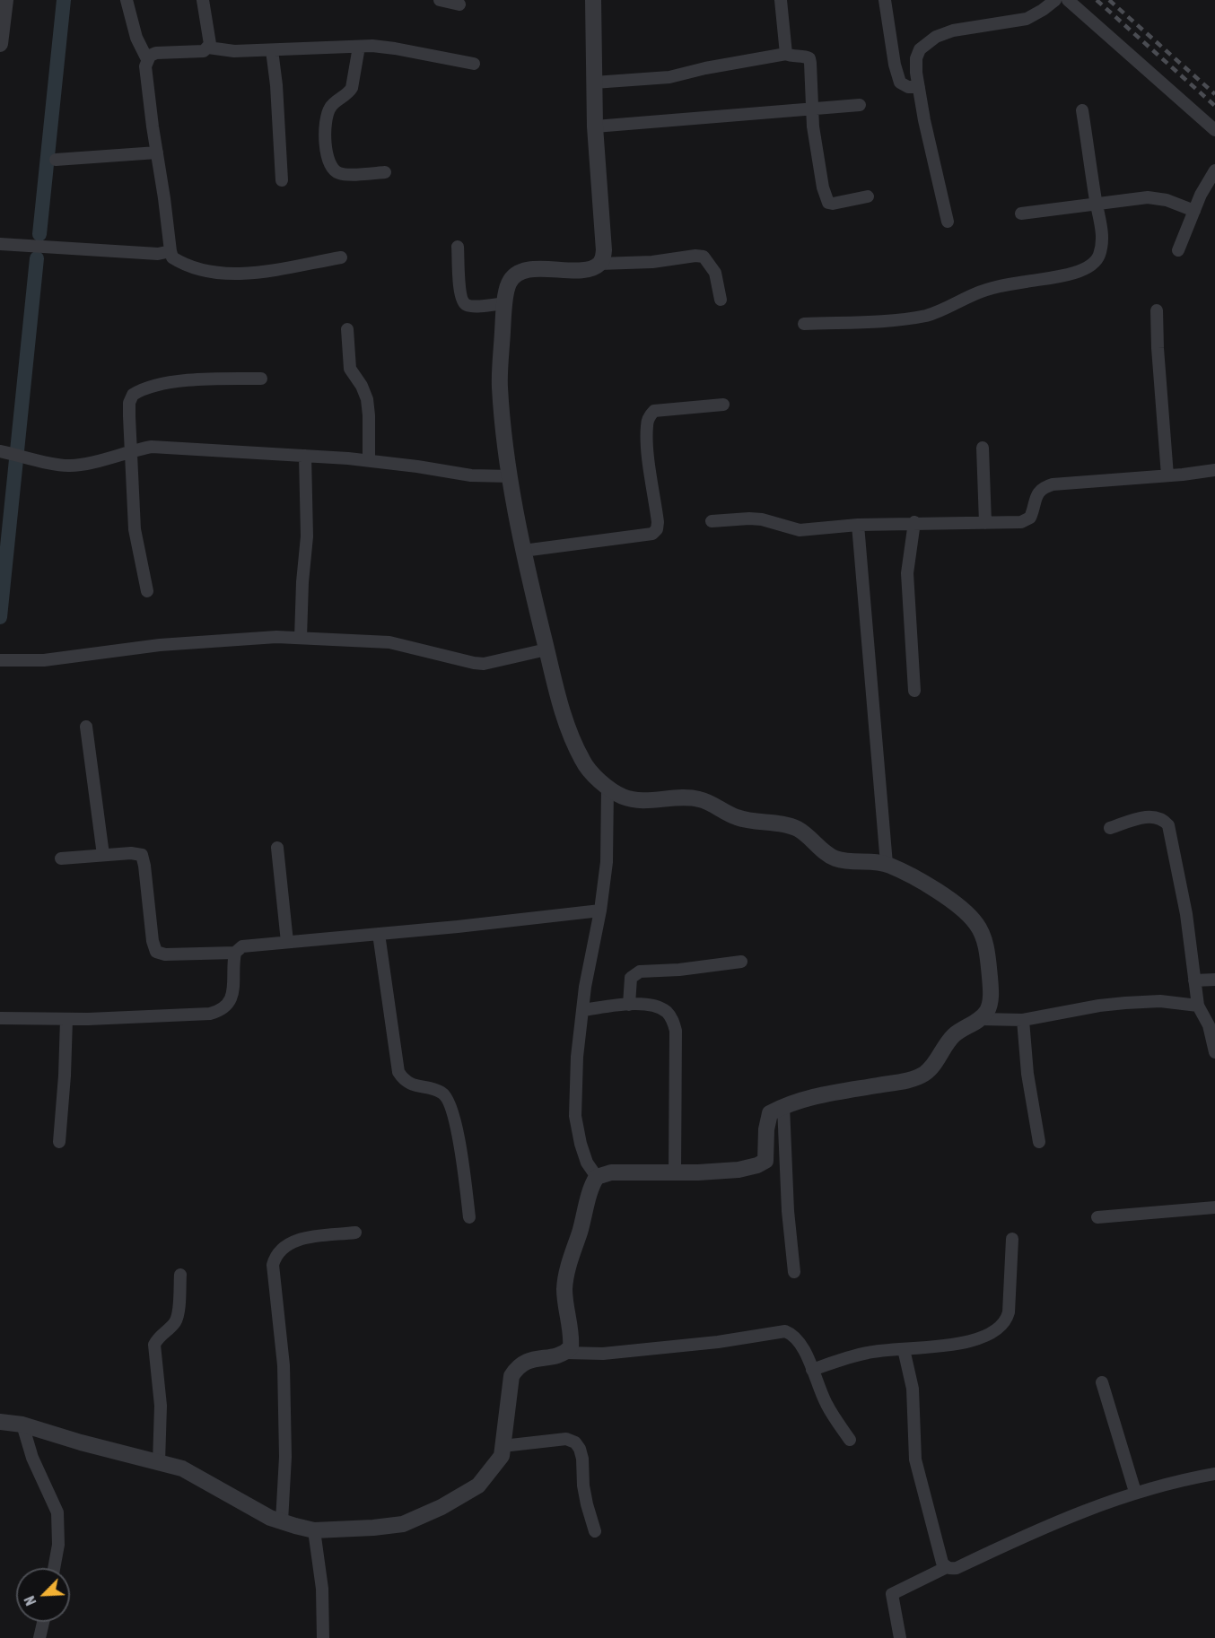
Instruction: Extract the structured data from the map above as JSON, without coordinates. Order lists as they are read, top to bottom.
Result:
{
  "north": "bottom left"
}
